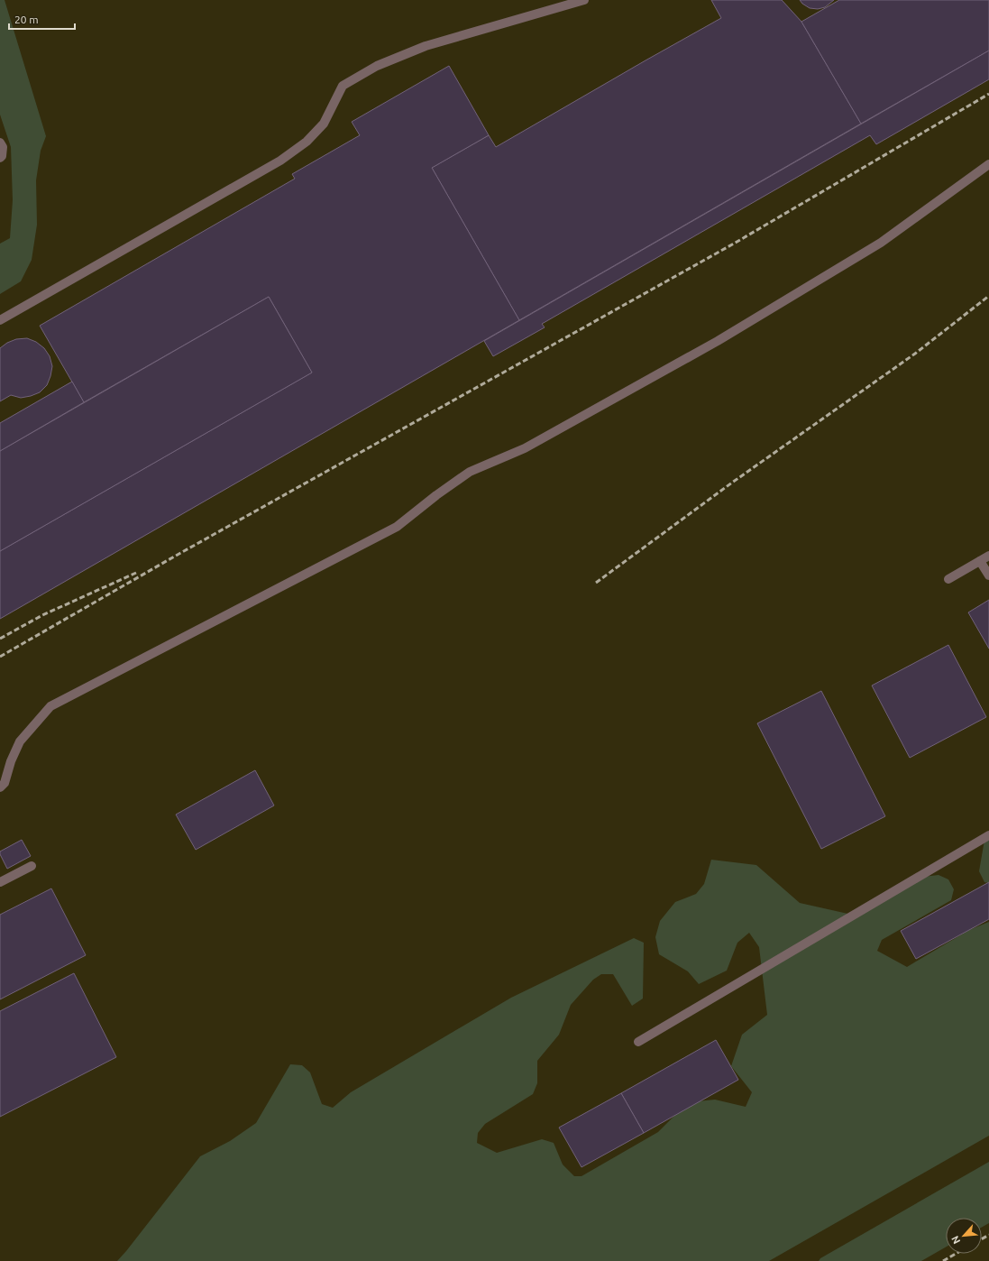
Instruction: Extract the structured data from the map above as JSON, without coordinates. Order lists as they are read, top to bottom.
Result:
{
  "scale_bar": "20 m",
  "north": "bottom left"
}
